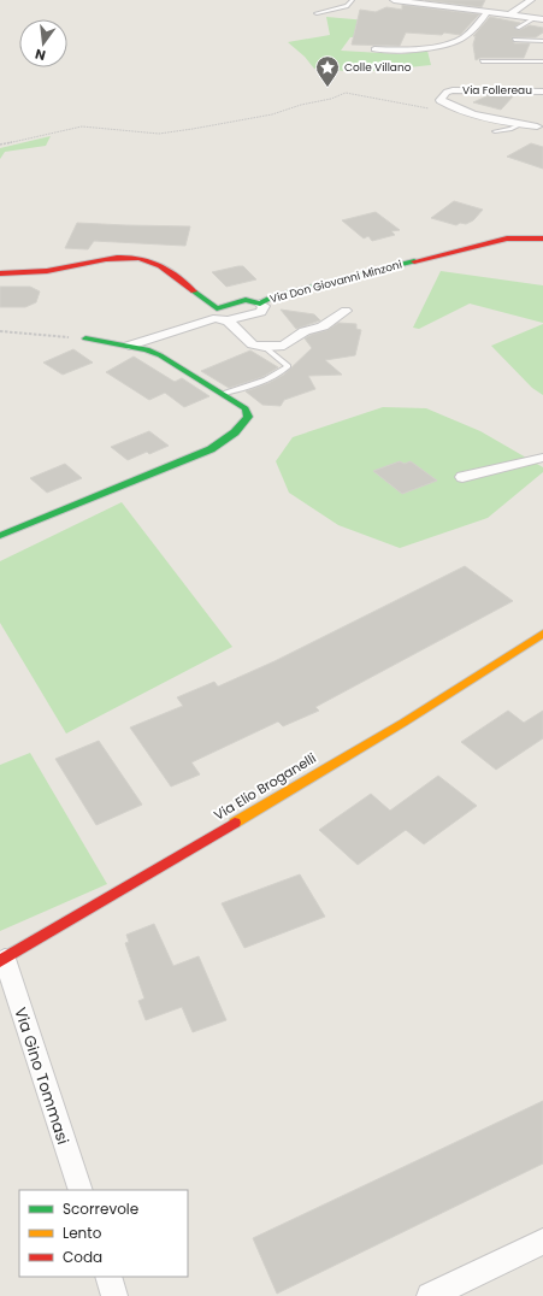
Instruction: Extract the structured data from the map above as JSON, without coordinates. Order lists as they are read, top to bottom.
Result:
{
  "streets": {
    "street": [
      "Via Follereau",
      "Via Don Giovanni Minzoni",
      "Via Elio Broganelli",
      "Via Gino Tommasi"
    ]
  },
  "crossings": [
    ["Via Elio Broganelli", "Via Gino Tommasi"]
  ],
  "places": {
    "place": ["Colle Villano"]
  },
  "legend": ["Scorrevole", "Lento", "Coda"],
  "north": "bottom"
}
